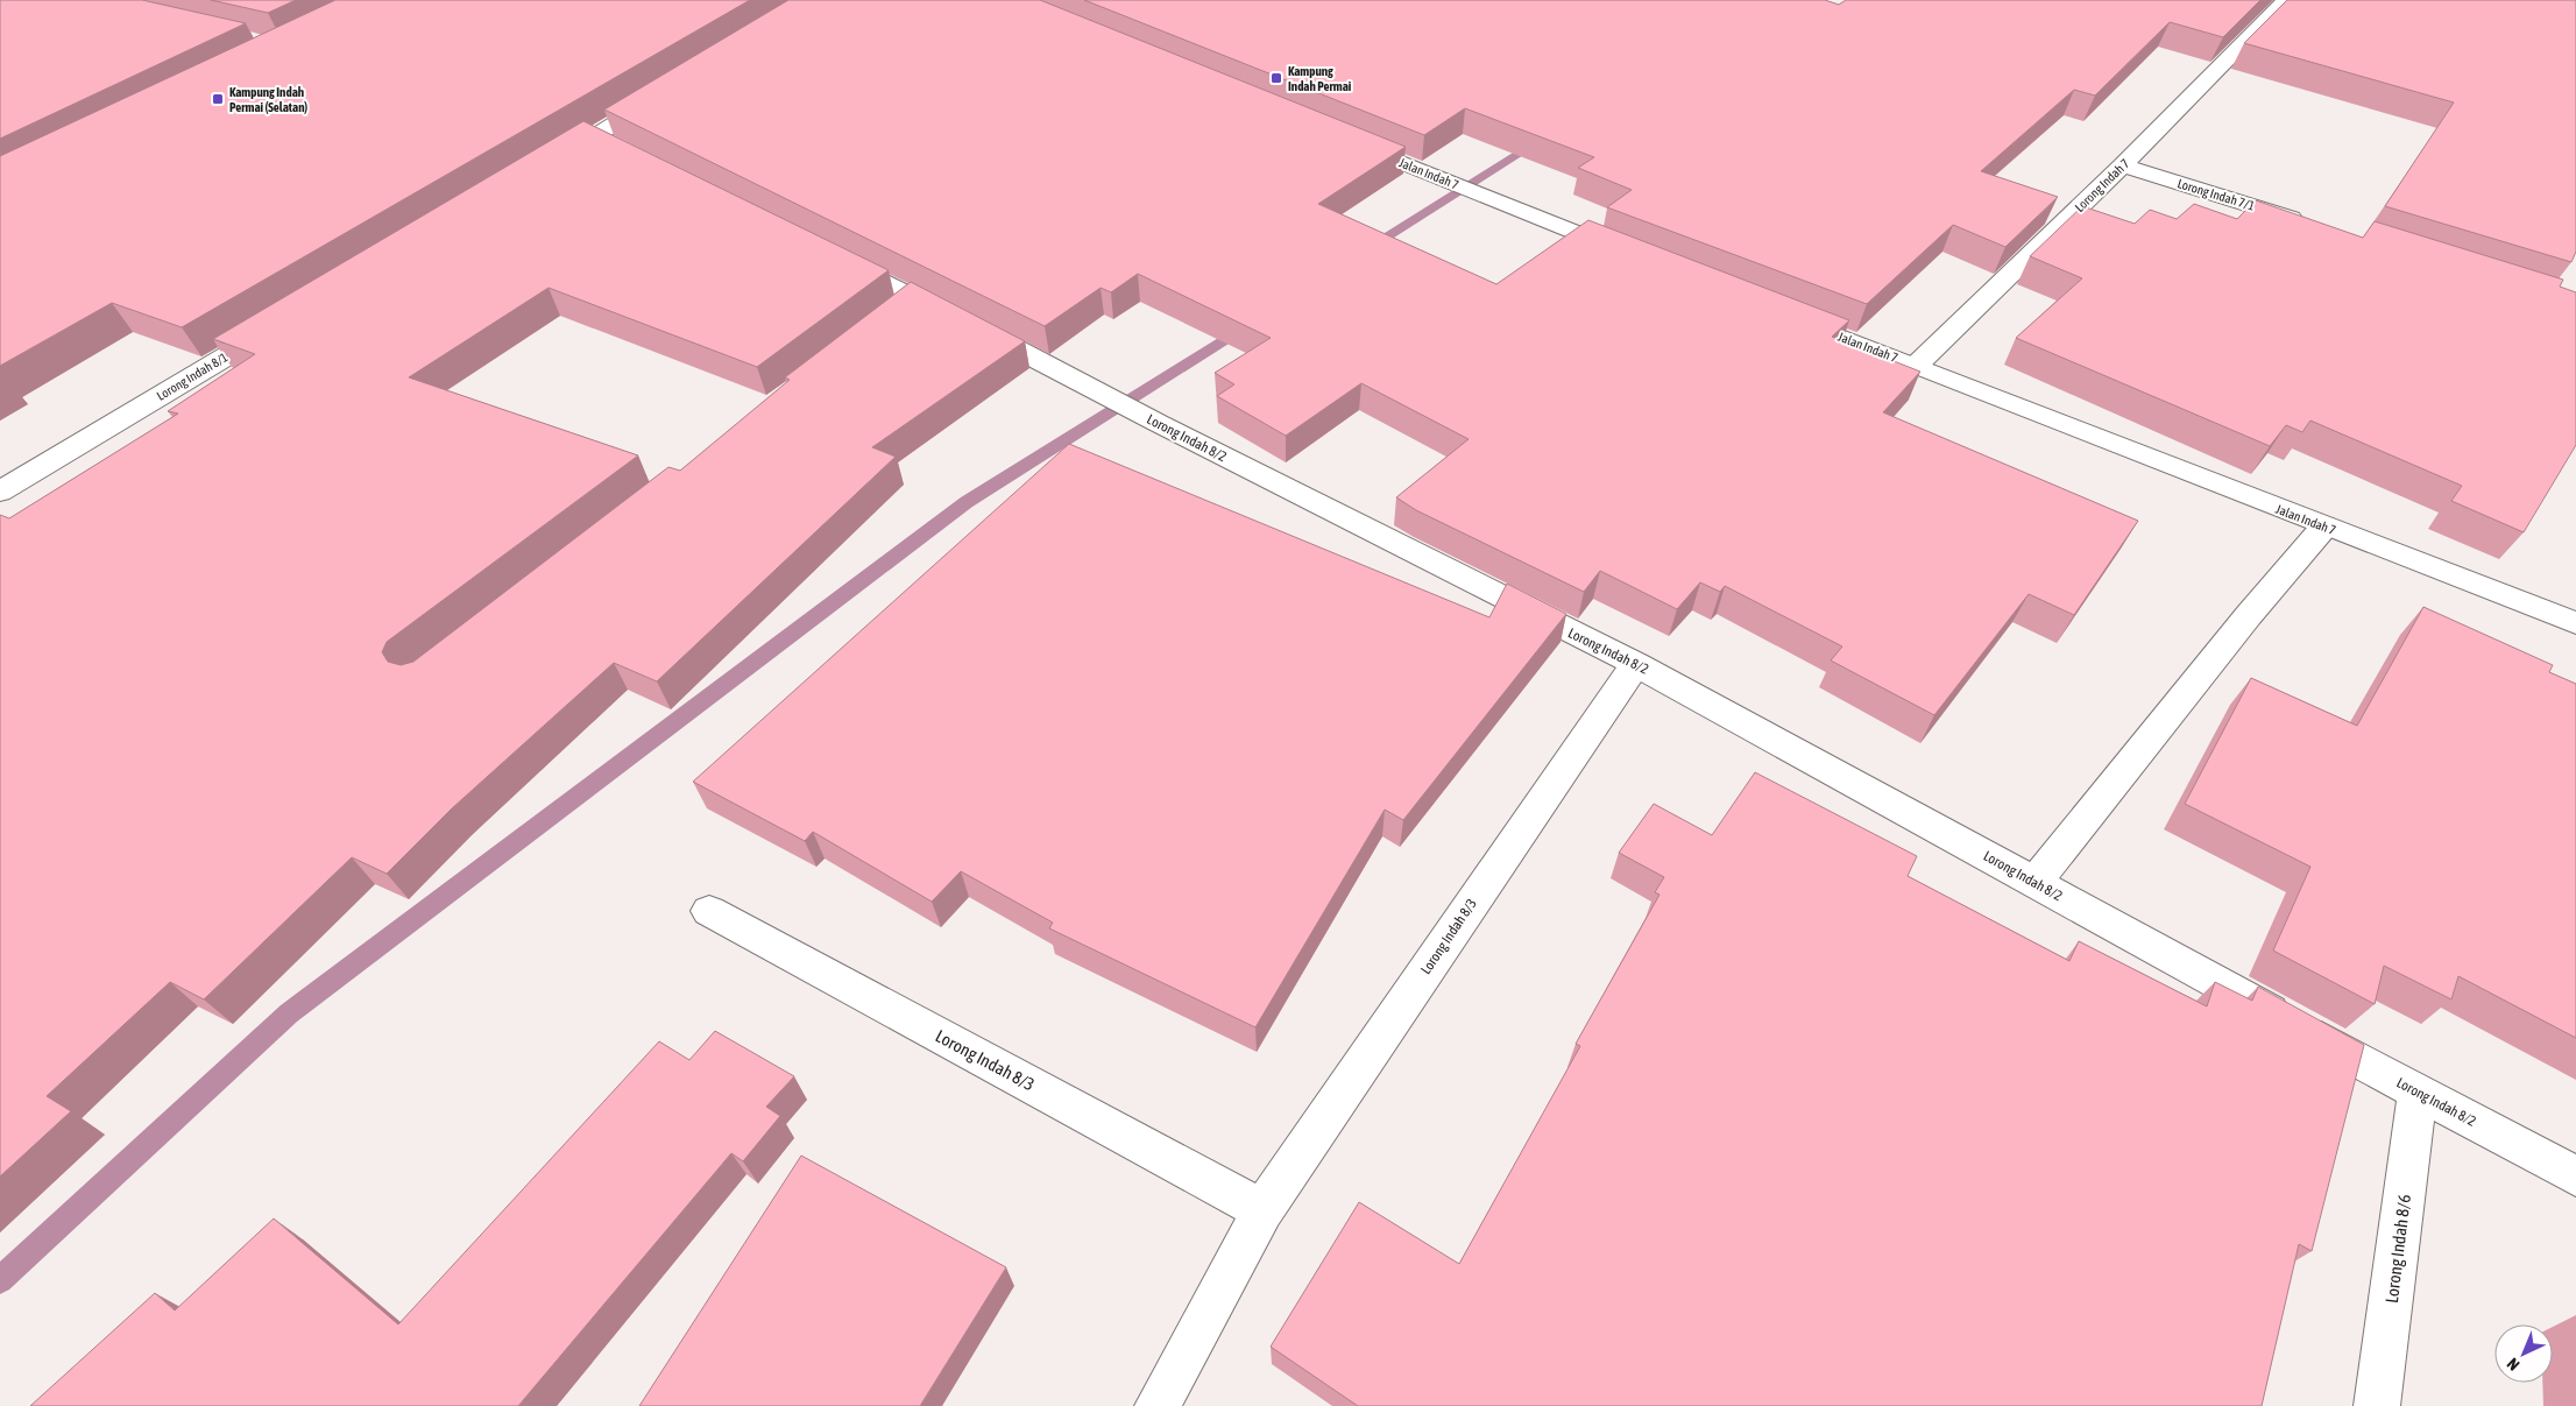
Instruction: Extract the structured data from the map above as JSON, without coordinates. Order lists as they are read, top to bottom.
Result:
{
  "streets": {
    "street": [
      "Jalan Indah 7",
      "Lorong Indah 7",
      "Lorong Indah 7/1",
      "Lorong Indah 8/1",
      "Lorong Indah 8/2",
      "Lorong Indah 8/3",
      "Lorong Indah 8/6"
    ]
  },
  "crossings": [
    ["Jalan Indah 7", "Lorong Indah 7"],
    ["Lorong Indah 7", "Lorong Indah 7/1"],
    ["Lorong Indah 8/2", "Lorong Indah 8/3"],
    ["Lorong Indah 8/2", "Lorong Indah 8/6"]
  ],
  "places": {
    "transit": ["Kampung Indah Permai", "Kampung Indah Permai (Selatan)"]
  },
  "north": "bottom left"
}
